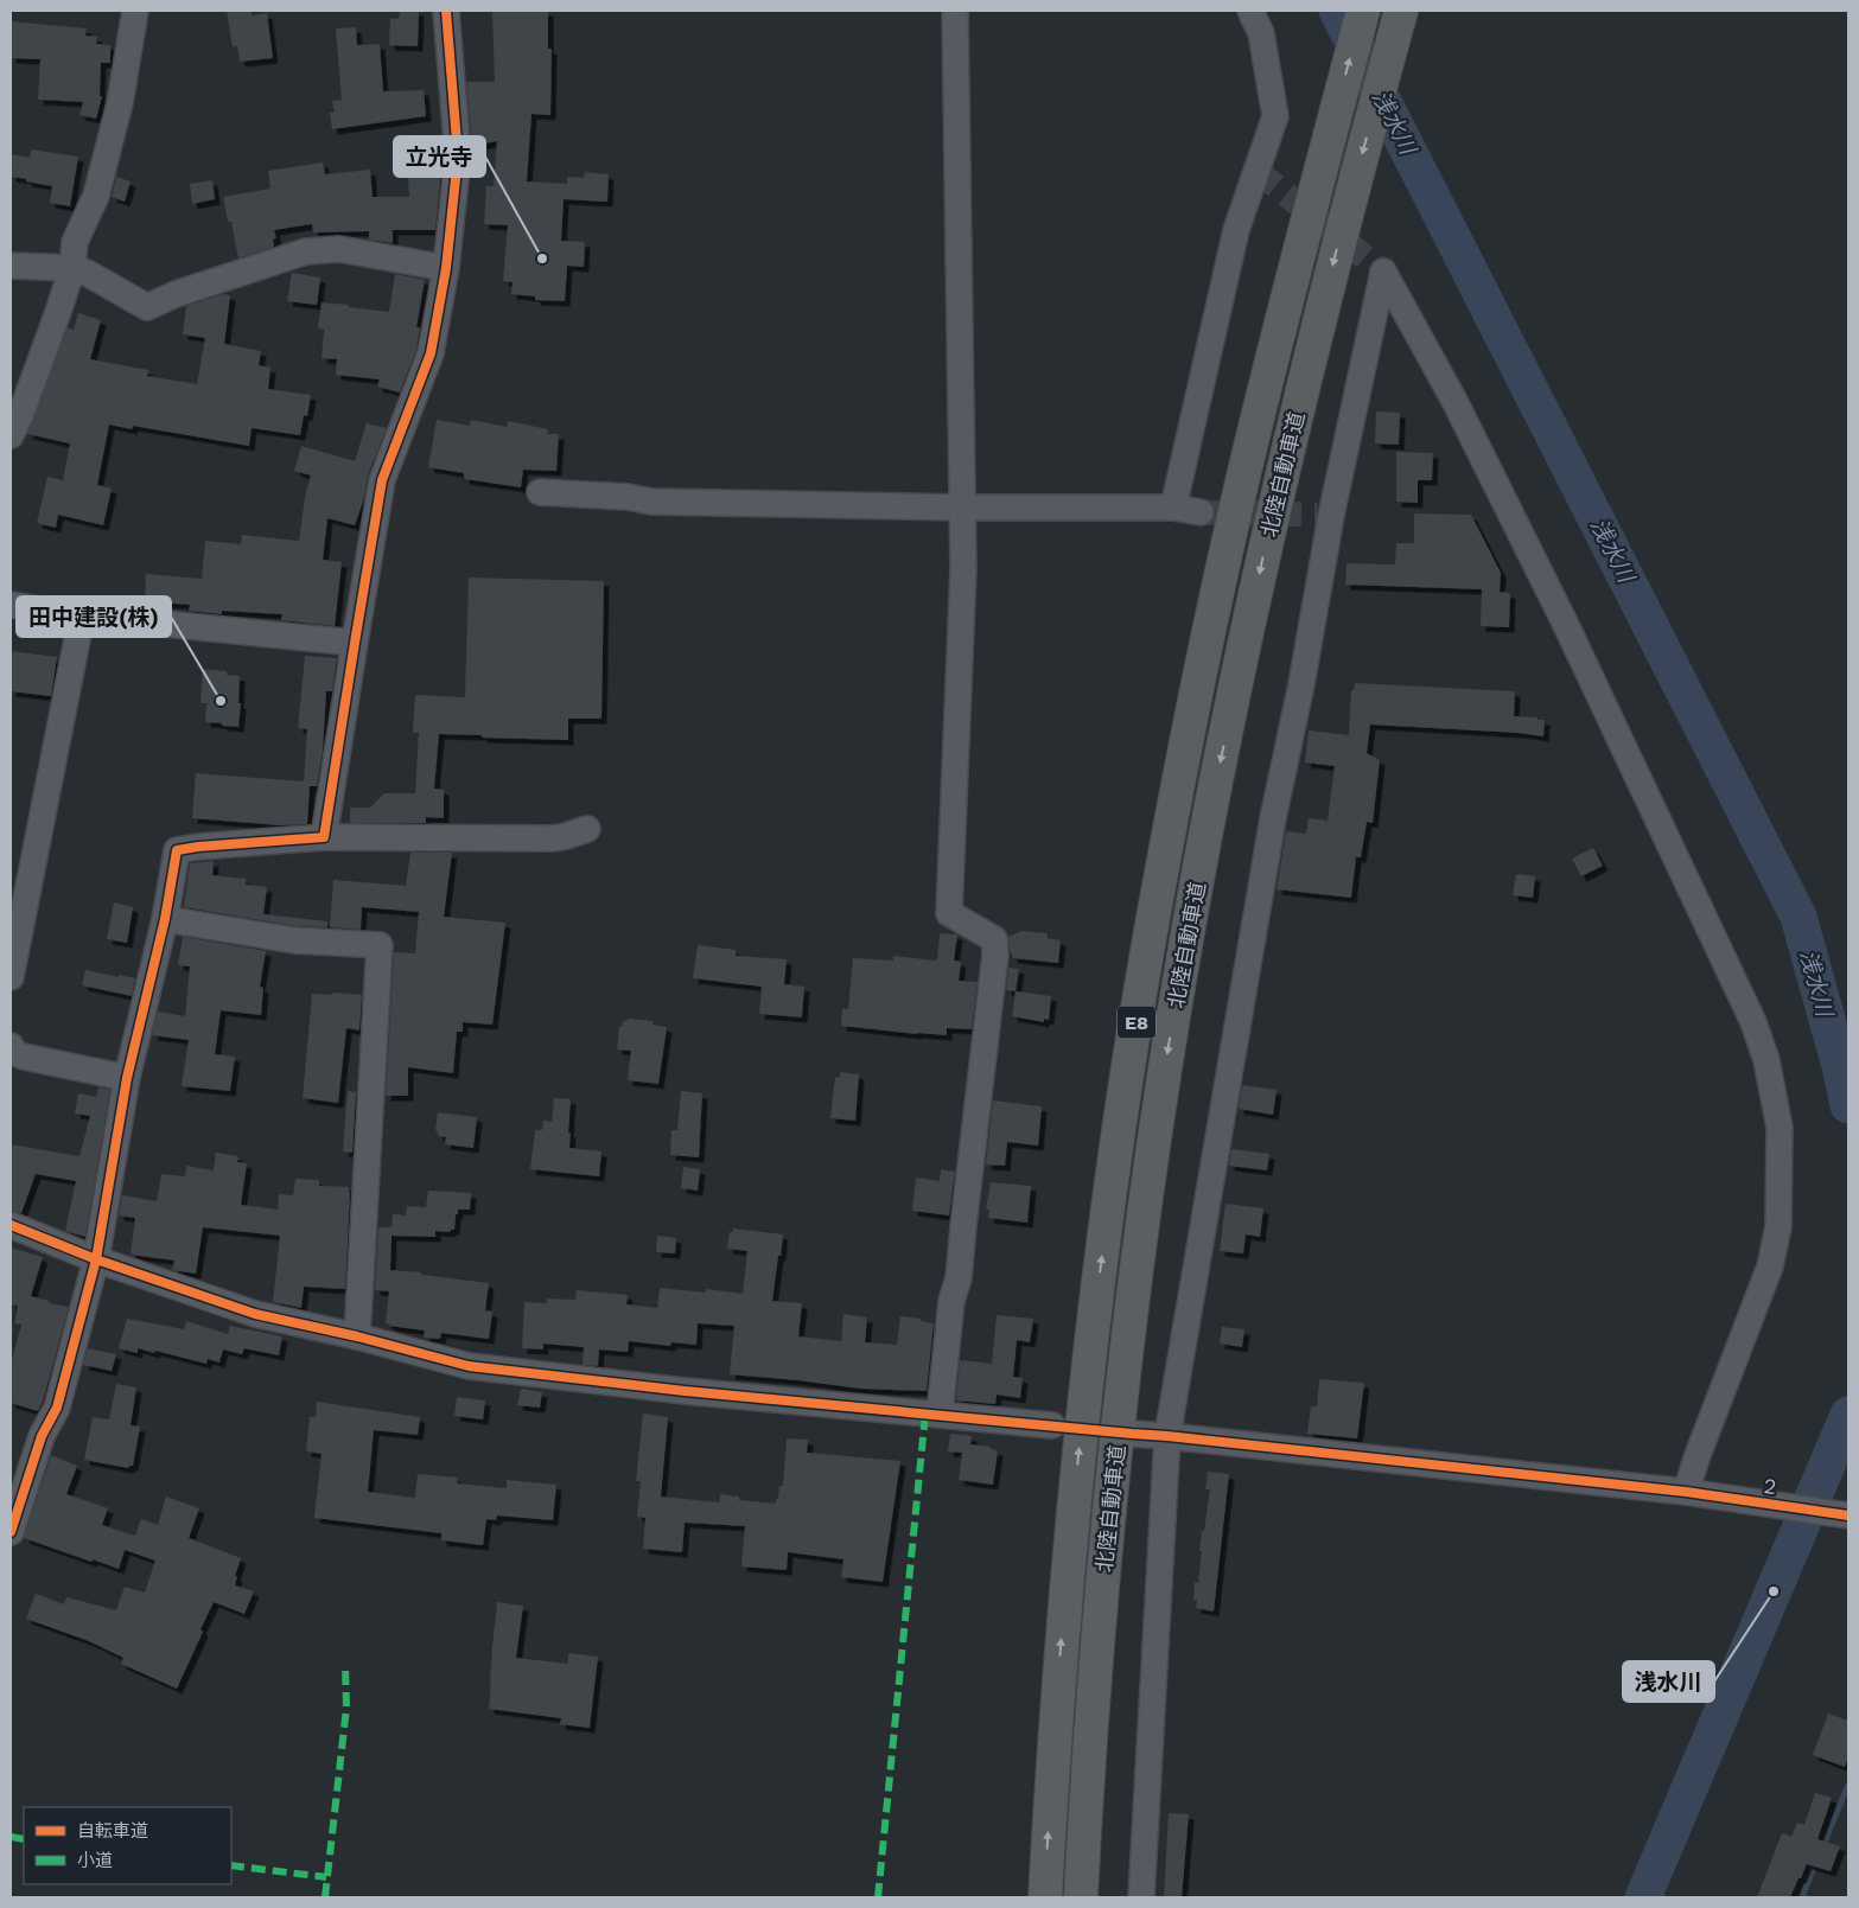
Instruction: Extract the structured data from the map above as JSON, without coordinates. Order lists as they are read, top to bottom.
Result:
{
  "streets": {
    "highway": ["北陸自動車道", "E8"],
    "street": ["2"]
  },
  "water": ["浅水川"],
  "places": ["立光寺", "田中建設(株)", "浅水川"],
  "legend": ["自転車道", "小道"]
}
